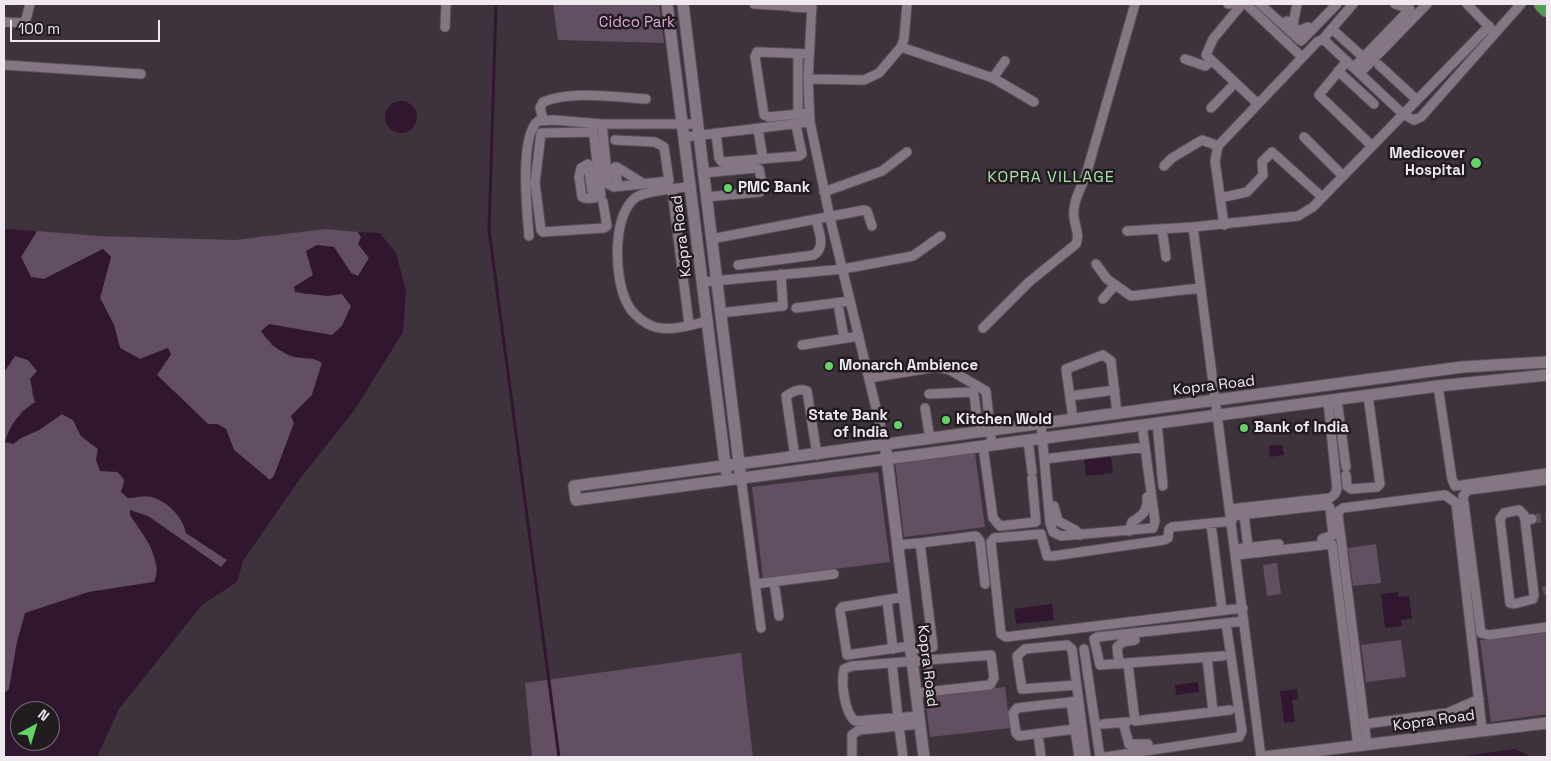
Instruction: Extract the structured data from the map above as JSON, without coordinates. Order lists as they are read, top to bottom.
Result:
{
  "streets": {
    "street": ["Kopra Road"]
  },
  "districts": ["KOPRA VILLAGE"],
  "parks": ["Cidco Park"],
  "places": [
    "Medicover Hospital",
    "PMC Bank",
    "Monarch Ambience",
    "Kitchen Wold",
    "State Bank of India",
    "Bank of India"
  ],
  "scale_bar": "100 m",
  "north": "top right"
}
